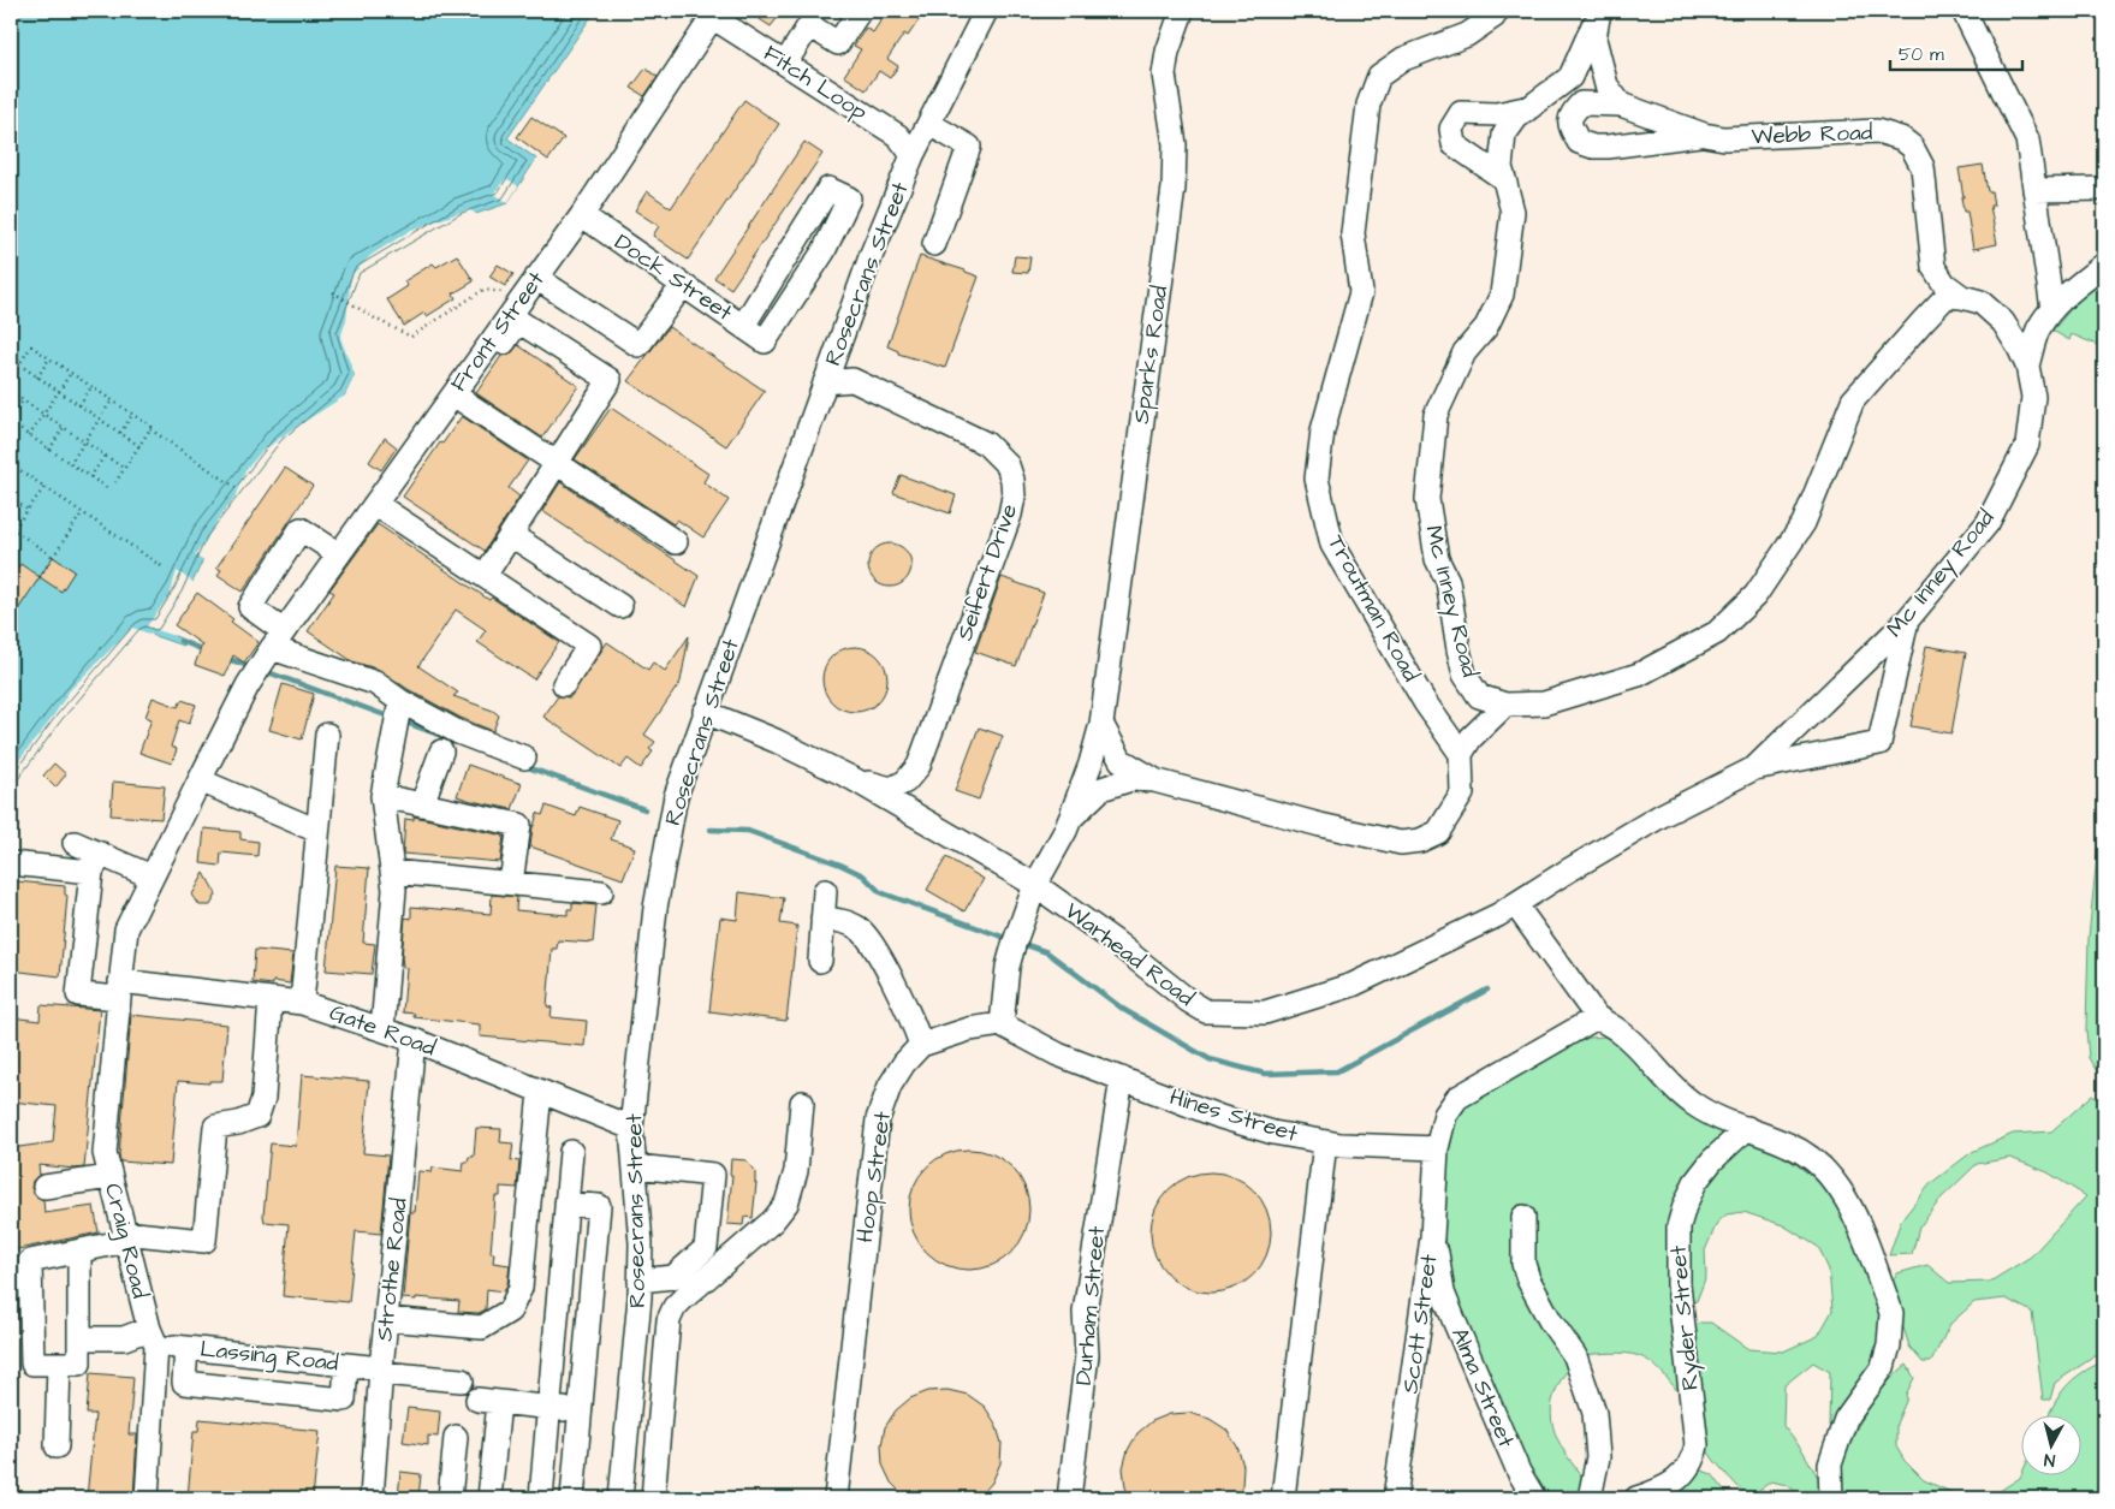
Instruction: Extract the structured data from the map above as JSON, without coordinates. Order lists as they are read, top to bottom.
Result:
{
  "streets": {
    "street": [
      "Fitch Loop",
      "Webb Road",
      "Rosecrans Street",
      "Dock Street",
      "Front Street",
      "Sparks Road",
      "Seifert Drive",
      "Mc Inney Road",
      "Troutman Road",
      "Warhead Road",
      "Gate Road",
      "Hines Street",
      "Hoop Street",
      "Craig Road",
      "Strothe Road",
      "Durham Street",
      "Ryder Street",
      "Scott Street",
      "Lassing Road",
      "Alma Street"
    ]
  },
  "crossings": [
    ["Fitch Loop", "Rosecrans Street"],
    ["Fitch Loop", "Front Street"],
    ["Webb Road", "Mc Inney Road"],
    ["Rosecrans Street", "Seifert Drive"],
    ["Rosecrans Street", "Warhead Road"],
    ["Rosecrans Street", "Gate Road"],
    ["Dock Street", "Front Street"],
    ["Front Street", "Craig Road"],
    ["Seifert Drive", "Warhead Road"],
    ["Mc Inney Road", "Warhead Road"],
    ["Gate Road", "Craig Road"],
    ["Gate Road", "Strothe Road"],
    ["Hines Street", "Durham Street"],
    ["Hines Street", "Scott Street"],
    ["Craig Road", "Lassing Road"],
    ["Strothe Road", "Lassing Road"],
    ["Scott Street", "Alma Street"]
  ],
  "scale_bar": "50 m",
  "north": "bottom"
}
